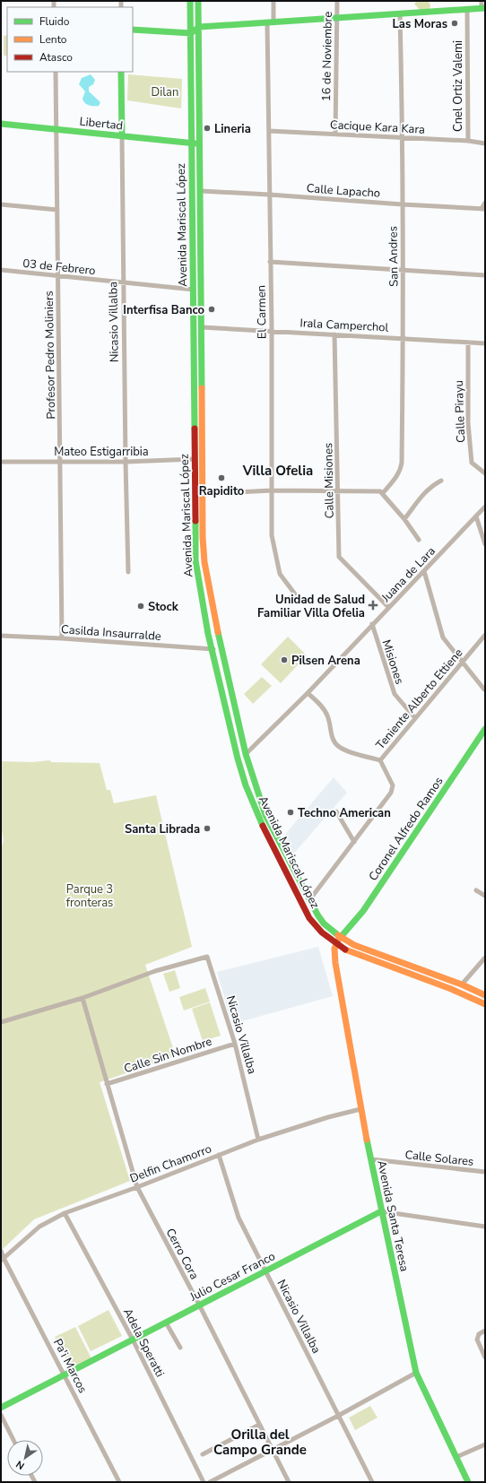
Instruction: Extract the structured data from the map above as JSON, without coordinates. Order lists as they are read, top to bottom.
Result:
{
  "streets": {
    "main road": [
      "Libertad",
      "Avenida Mariscal López",
      "Nicasio Villalba",
      "Coronel Alfredo Ramos",
      "Avenida Santa Teresa",
      "Julio Cesar Franco"
    ],
    "street": [
      "16 de Noviembre",
      "Cnel Ortiz Valemi",
      "Cacique Kara Kara",
      "Calle Lapacho",
      "San Andres",
      "03 de Febrero",
      "El Carmen",
      "Irala Camperchol",
      "Profesor Pedro Moliniers",
      "Calle Pirayu",
      "Mateo Estigarribia",
      "Calle Misiones",
      "Juana de Lara",
      "Casilda Insaurralde",
      "Misiones",
      "Teniente Alberto Ettiene",
      "Calle Sin Nombre",
      "Calle Solares",
      "Delfin Chamorro",
      "Cerro Cora",
      "Adela Speratti",
      "Pa'i Marcos"
    ]
  },
  "crossings": [
    ["16 de Noviembre", "Cacique Kara Kara"],
    ["Cnel Ortiz Valemi", "Cacique Kara Kara"],
    ["Libertad", "Avenida Mariscal López"],
    ["Libertad", "Nicasio Villalba"],
    ["Libertad", "Profesor Pedro Moliniers"],
    ["Cacique Kara Kara", "San Andres"],
    ["Cacique Kara Kara", "El Carmen"],
    ["Calle Lapacho", "Avenida Mariscal López"],
    ["Calle Lapacho", "San Andres"],
    ["Calle Lapacho", "El Carmen"],
    ["Avenida Mariscal López", "03 de Febrero"],
    ["Avenida Mariscal López", "Irala Camperchol"],
    ["Avenida Mariscal López", "Mateo Estigarribia"],
    ["Avenida Mariscal López", "Juana de Lara"],
    ["Avenida Mariscal López", "Casilda Insaurralde"],
    ["Avenida Mariscal López", "Teniente Alberto Ettiene"],
    ["Avenida Mariscal López", "Coronel Alfredo Ramos"],
    ["Avenida Mariscal López", "Avenida Santa Teresa"],
    ["San Andres", "Irala Camperchol"],
    ["03 de Febrero", "Nicasio Villalba"],
    ["03 de Febrero", "Profesor Pedro Moliniers"],
    ["El Carmen", "Irala Camperchol"],
    ["Nicasio Villalba", "Mateo Estigarribia"],
    ["Nicasio Villalba", "Calle Sin Nombre"],
    ["Nicasio Villalba", "Delfin Chamorro"],
    ["Nicasio Villalba", "Cerro Cora"],
    ["Nicasio Villalba", "Julio Cesar Franco"],
    ["Irala Camperchol", "Calle Pirayu"],
    ["Irala Camperchol", "Calle Misiones"],
    ["Profesor Pedro Moliniers", "Mateo Estigarribia"],
    ["Profesor Pedro Moliniers", "Casilda Insaurralde"],
    ["Calle Misiones", "Juana de Lara"],
    ["Juana de Lara", "Misiones"],
    ["Misiones", "Teniente Alberto Ettiene"],
    ["Coronel Alfredo Ramos", "Avenida Santa Teresa"],
    ["Calle Sin Nombre", "Cerro Cora"],
    ["Calle Solares", "Avenida Santa Teresa"],
    ["Delfin Chamorro", "Avenida Santa Teresa"],
    ["Delfin Chamorro", "Cerro Cora"],
    ["Delfin Chamorro", "Adela Speratti"],
    ["Delfin Chamorro", "Pa'i Marcos"],
    ["Avenida Santa Teresa", "Julio Cesar Franco"],
    ["Cerro Cora", "Julio Cesar Franco"],
    ["Julio Cesar Franco", "Adela Speratti"],
    ["Julio Cesar Franco", "Pa'i Marcos"]
  ],
  "districts": ["Villa Ofelia", "Orilla del Campo Grande"],
  "parks": ["Dilan", "Parque 3 fronteras"],
  "places": {
    "other": [
      "Las Moras",
      "Lineria",
      "Interfisa Banco",
      "Rapidito",
      "Stock",
      "Pilsen Arena",
      "Techno American",
      "Santa Librada"
    ],
    "health": ["Unidad de Salud Familiar Villa Ofelia"]
  },
  "legend": ["Fluido", "Lento", "Atasco"],
  "north": "bottom left"
}
